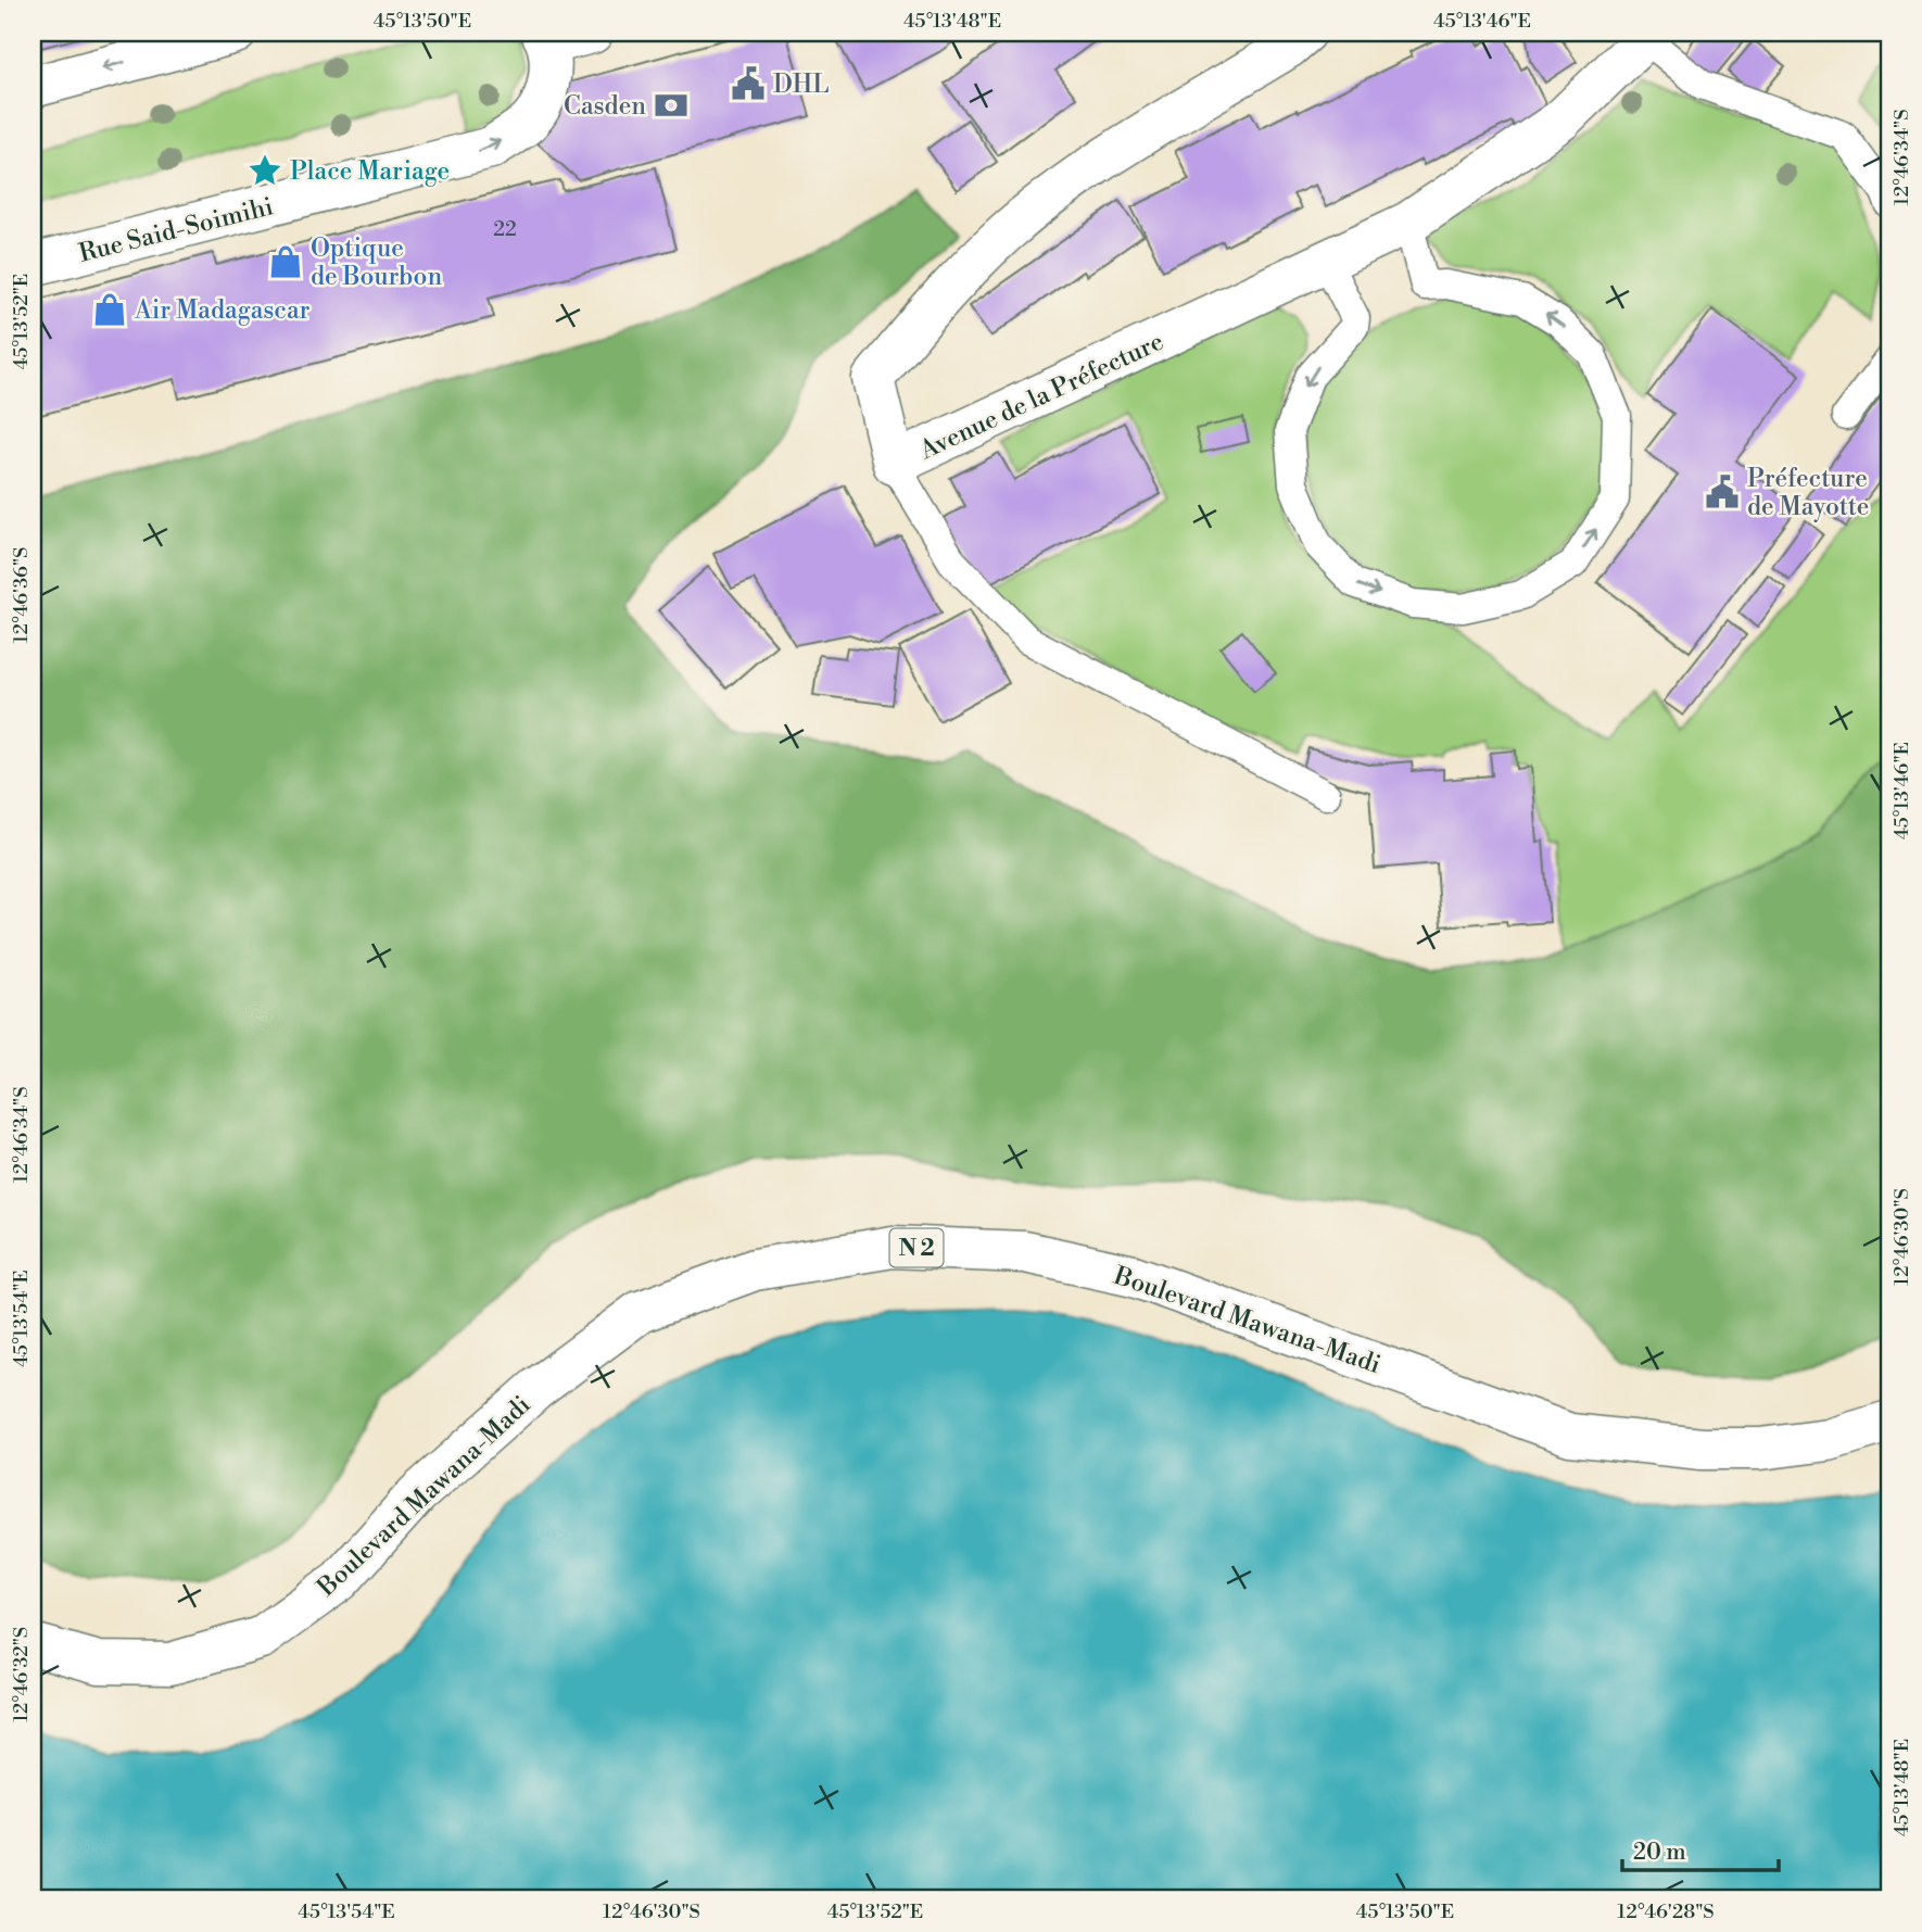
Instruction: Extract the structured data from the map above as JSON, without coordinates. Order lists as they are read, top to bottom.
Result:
{
  "streets": {
    "street": [
      "Rue Said-Soimihi",
      "Avenue de la Préfecture",
      "N 2",
      "Boulevard Mawana-Madi"
    ]
  },
  "one_way": ["Rue Said-Soimihi"],
  "places": {
    "public building": ["DHL", "Préfecture de Mayotte"],
    "bank": ["Casden"],
    "place": ["Place Mariage"],
    "shop": ["Optique de Bourbon", "Air Madagascar"]
  },
  "house_numbers": ["22"],
  "scale_bar": "20 m",
  "coordinates": [
    "45°13'50\"E",
    "45°13'48\"E",
    "45°13'46\"E",
    "12°46'34\"S",
    "45°13'52\"E",
    "12°46'36\"S",
    "12°46'30\"S",
    "45°13'54\"E",
    "12°46'32\"S",
    "12°46'28\"S"
  ]
}
